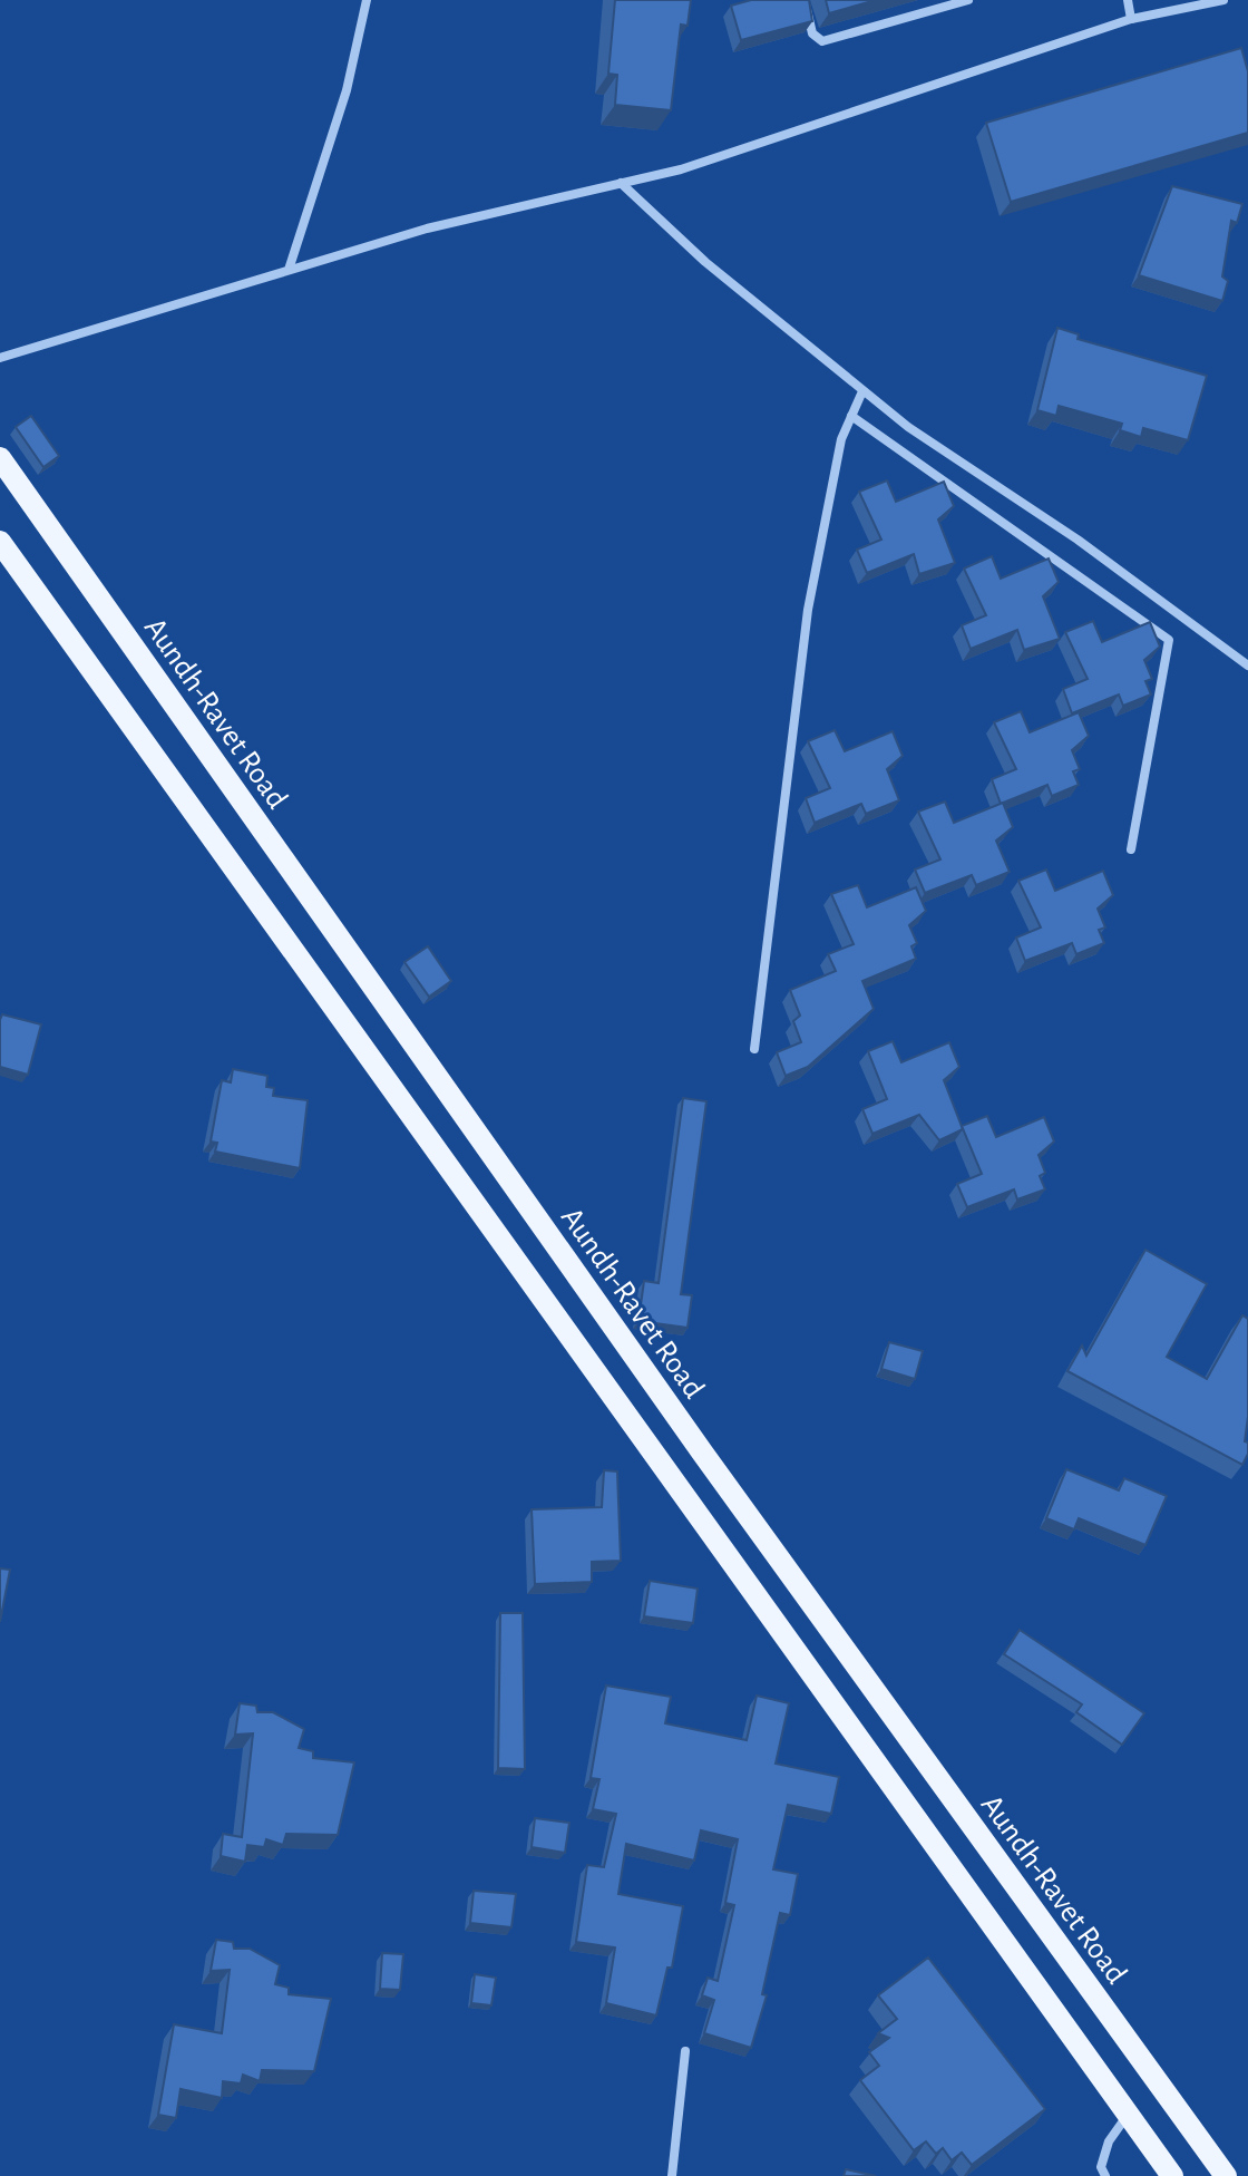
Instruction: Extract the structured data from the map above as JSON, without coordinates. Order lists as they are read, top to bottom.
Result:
{
  "streets": {
    "main road": ["Aundh-Ravet Road"]
  }
}
